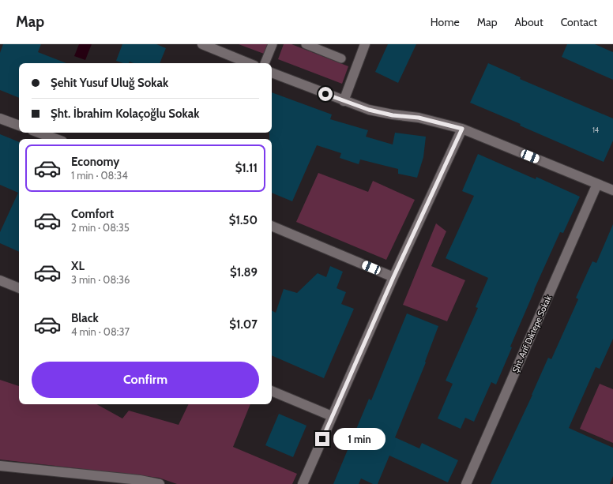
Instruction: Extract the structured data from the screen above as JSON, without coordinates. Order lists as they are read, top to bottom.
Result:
{
  "streets": {
    "street": ["Şht. Arif Diktepe Sokak"]
  },
  "house_numbers": ["14"],
  "page": {
    "header": "Map",
    "nav": [
      "Home",
      "Map",
      "About",
      "Contact"
    ],
    "banner": ["Şehit Yusuf Uluğ Sokak", "Şht. İbrahim Kolaçoğlu Sokak"],
    "list": [
      {
        "name": "Economy",
        "note": "1 min · 08:34",
        "value": "$1.11"
      },
      {
        "name": "Comfort",
        "note": "2 min · 08:35",
        "value": "$1.50"
      },
      {
        "name": "XL",
        "note": "3 min · 08:36",
        "value": "$1.89"
      },
      {
        "name": "Black",
        "note": "4 min · 08:37",
        "value": "$1.07"
      }
    ],
    "buttons": "Confirm",
    "bubble": "1 min"
  }
}
